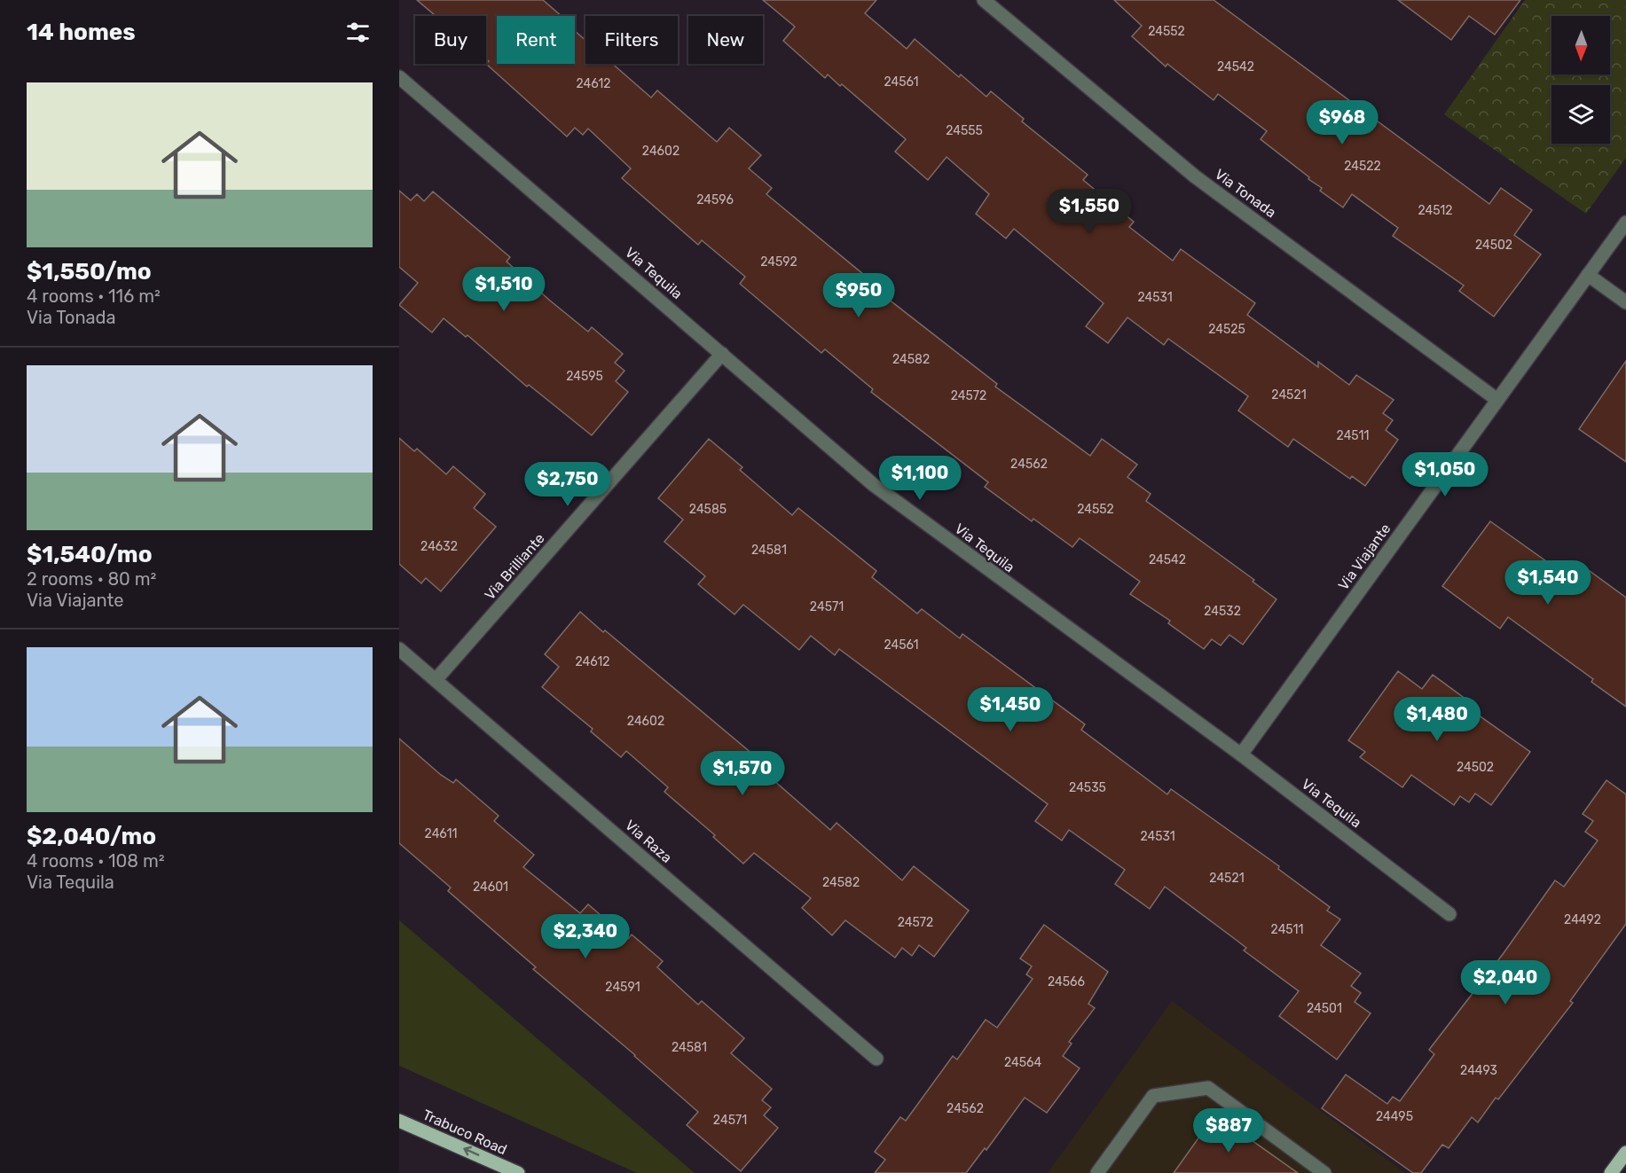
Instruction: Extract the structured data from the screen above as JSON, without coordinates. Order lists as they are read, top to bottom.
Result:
{
  "streets": {
    "main road": ["Trabuco Road"],
    "street": [
      "Via Tonada",
      "Via Tequila",
      "Via Viajante",
      "Via Brilliante",
      "Via Raza"
    ]
  },
  "crossings": [
    ["Via Tonada", "Via Viajante"],
    ["Via Tequila", "Via Viajante"],
    ["Via Tequila", "Via Brilliante"],
    ["Via Brilliante", "Via Raza"]
  ],
  "one_way": ["Trabuco Road"],
  "house_numbers": [
    "24552",
    "24542",
    "24561",
    "24612",
    "24555",
    "24602",
    "24522",
    "24596",
    "24512",
    "24502",
    "24592",
    "24531",
    "24525",
    "24582",
    "24595",
    "24521",
    "24572",
    "24511",
    "24562",
    "24585",
    "24552",
    "24632",
    "24581",
    "24542",
    "24571",
    "24532",
    "24561",
    "24612",
    "24602",
    "24502",
    "24535",
    "24611",
    "24531",
    "24521",
    "24582",
    "24601",
    "24492",
    "24572",
    "24511",
    "24566",
    "24591",
    "24501",
    "24581",
    "24564",
    "24493",
    "24562",
    "24495",
    "24571"
  ],
  "north": "bottom",
  "page": {
    "heading": "14 homes",
    "chip": [
      "Buy",
      "Rent",
      "Filters",
      "New"
    ],
    "list": [
      {
        "name": "$1,550/mo",
        "note": "4 rooms · 116 m² · Via Tonada"
      },
      {
        "name": "$1,540/mo",
        "note": "2 rooms · 80 m² · Via Viajante"
      },
      {
        "name": "$2,040/mo",
        "note": "4 rooms · 108 m² · Via Tequila"
      }
    ],
    "price": [
      "$968",
      "$1,550",
      "$1,510",
      "$950",
      "$1,050",
      "$1,100",
      "$2,750",
      "$1,540",
      "$1,450",
      "$1,480",
      "$1,570",
      "$2,340",
      "$2,040",
      "$887"
    ]
  }
}
